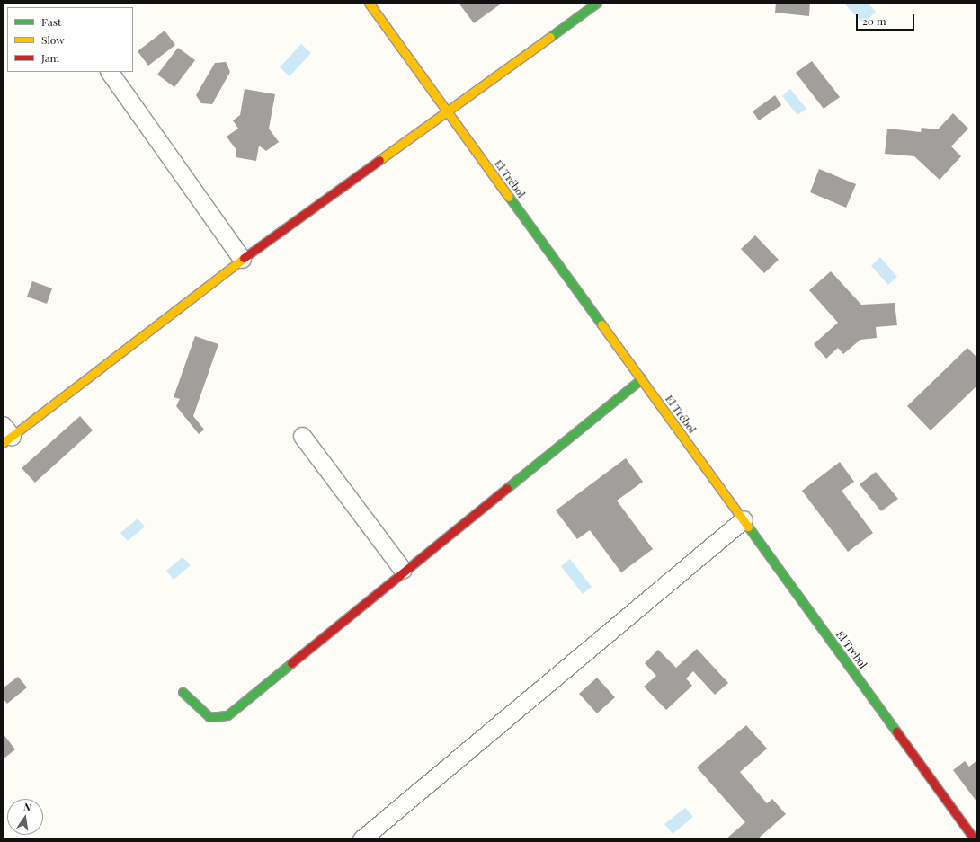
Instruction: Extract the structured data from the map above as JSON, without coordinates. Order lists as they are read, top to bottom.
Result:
{
  "streets": {
    "street": ["El Trébol"]
  },
  "legend": ["Fast", "Slow", "Jam"],
  "scale_bar": "20 m",
  "north": "top"
}
